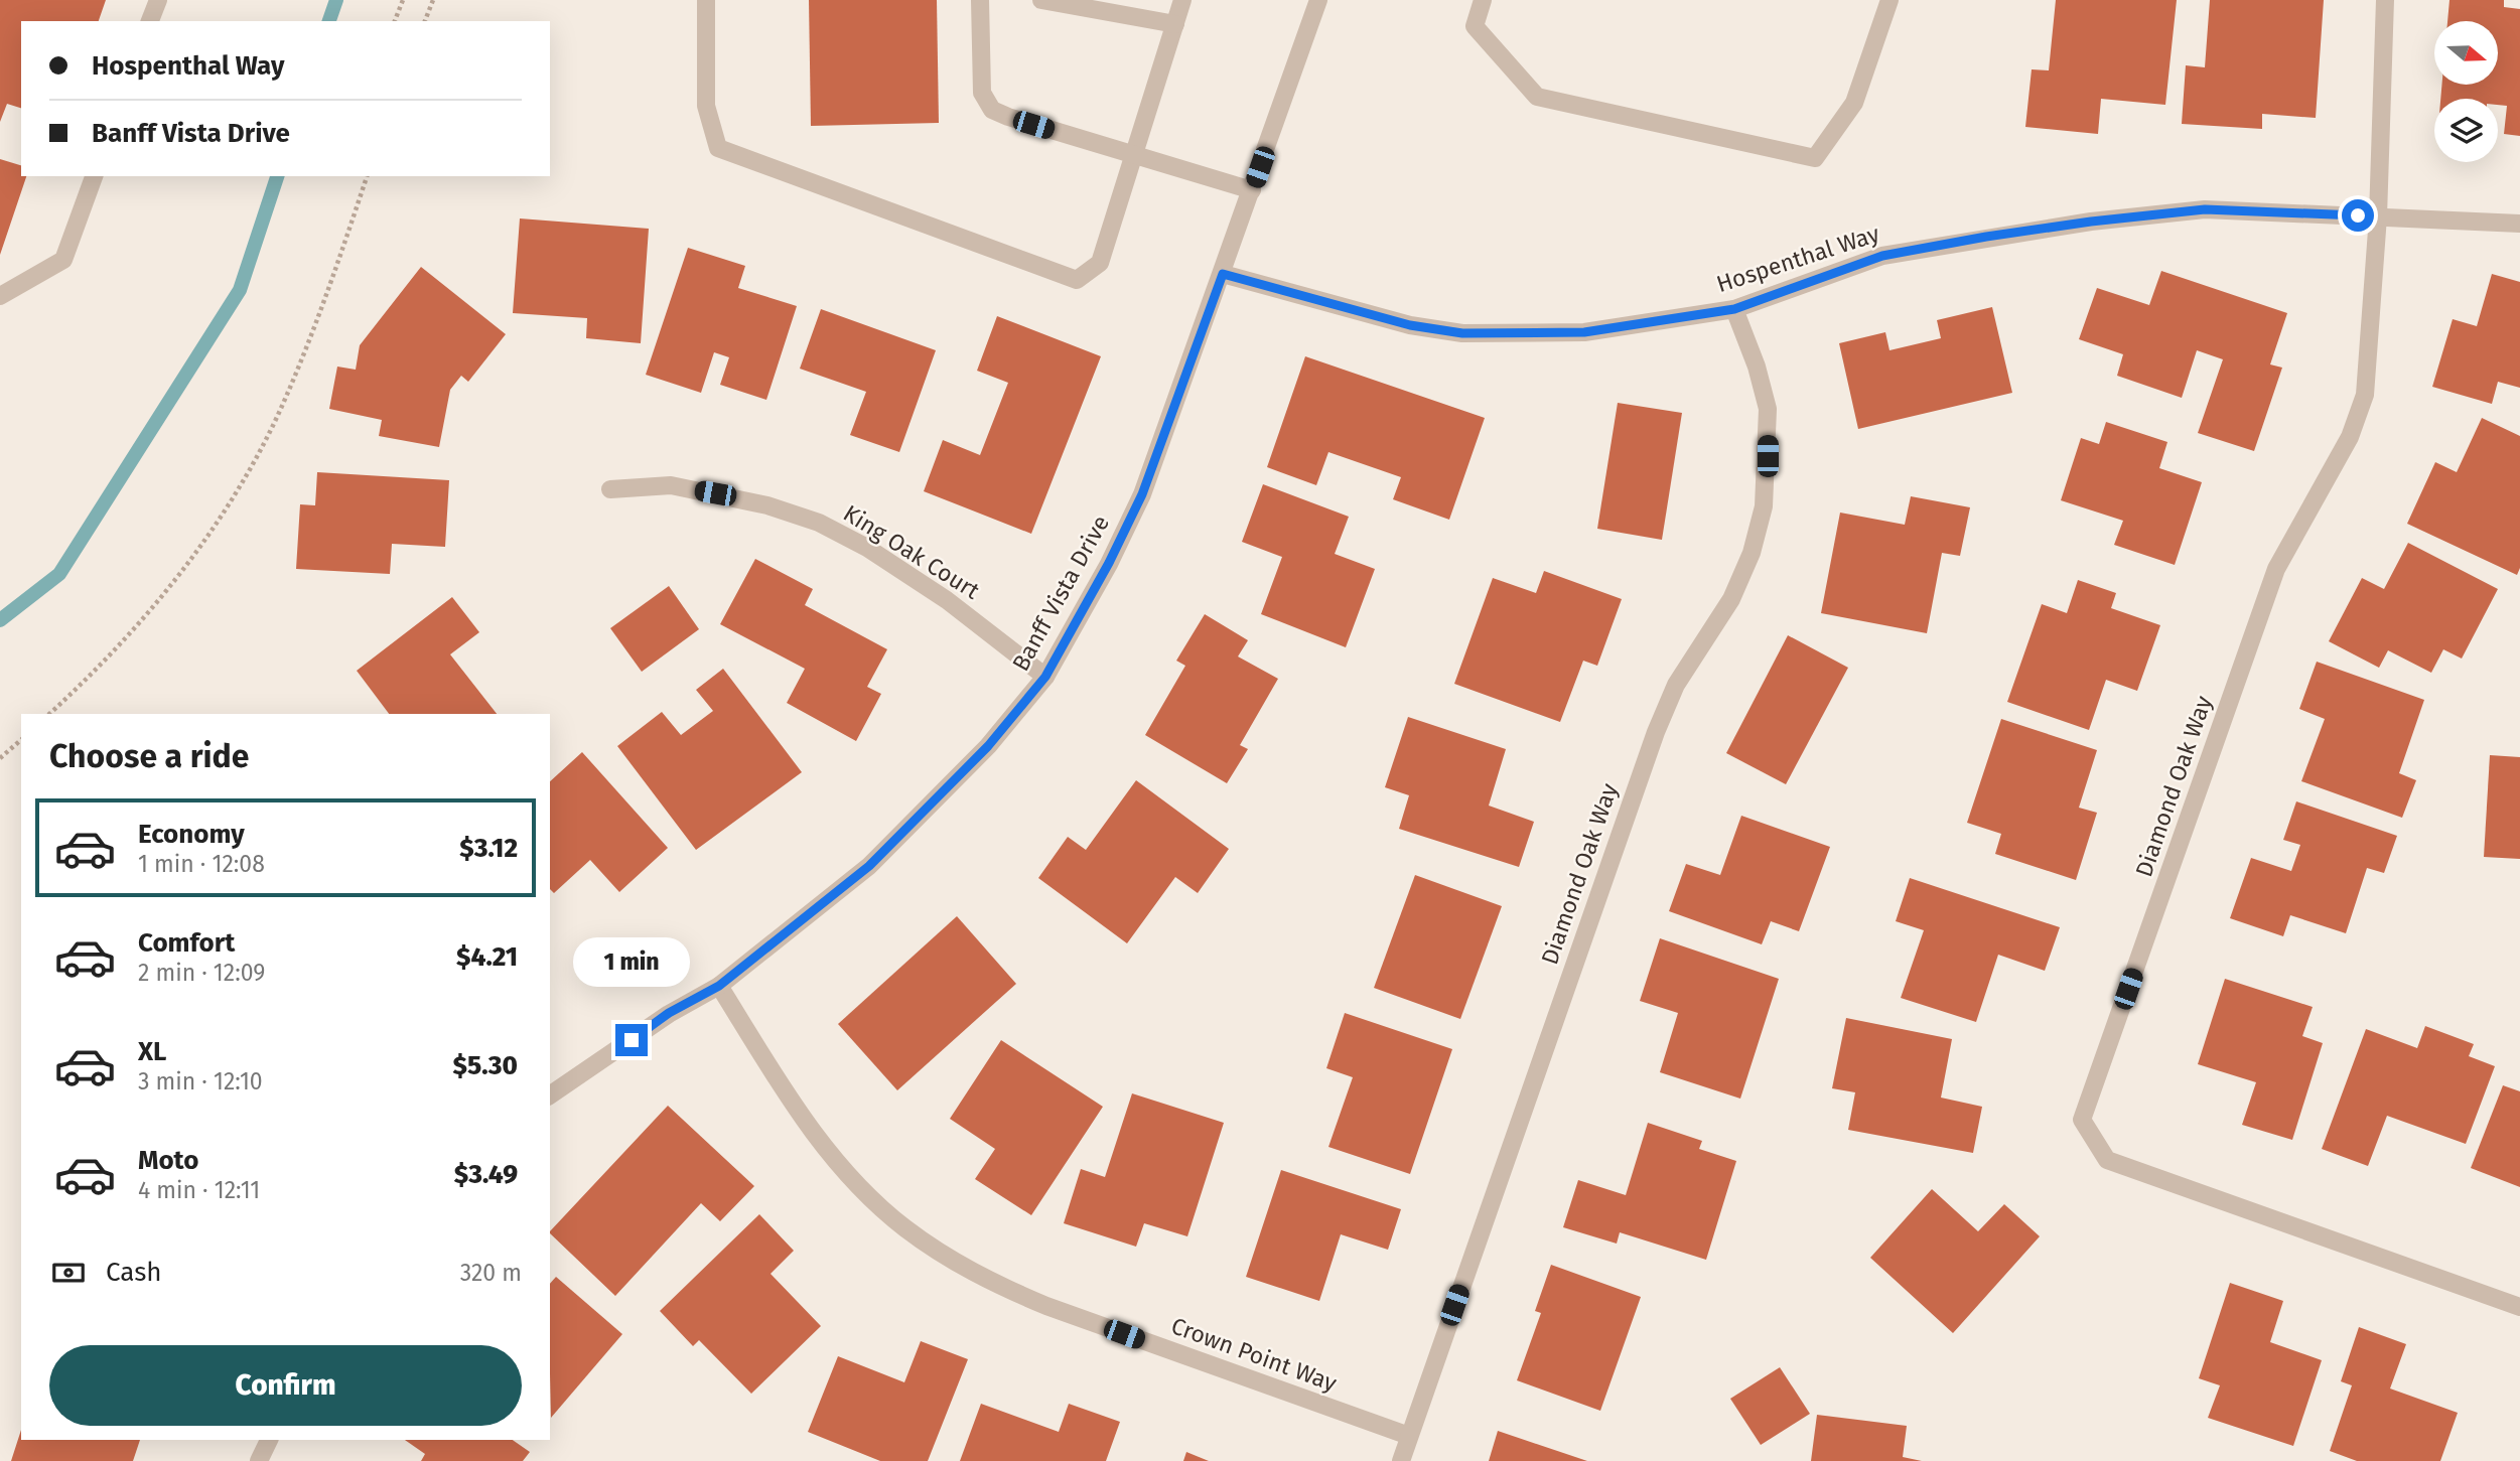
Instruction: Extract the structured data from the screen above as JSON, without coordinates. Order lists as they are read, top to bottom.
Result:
{
  "streets": {
    "street": [
      "Hospenthal Way",
      "King Oak Court",
      "Banff Vista Drive",
      "Diamond Oak Way",
      "Crown Point Way"
    ]
  },
  "crossings": [
    ["Hospenthal Way", "Banff Vista Drive"],
    ["Hospenthal Way", "Diamond Oak Way"],
    ["King Oak Court", "Banff Vista Drive"],
    ["Banff Vista Drive", "Crown Point Way"],
    ["Diamond Oak Way", "Crown Point Way"]
  ],
  "north": "right",
  "page": {
    "banner": ["Hospenthal Way", "Banff Vista Drive"],
    "heading": "Choose a ride",
    "list": [
      {
        "name": "Economy",
        "note": "1 min · 12:08",
        "value": "$3.12"
      },
      {
        "name": "Comfort",
        "note": "2 min · 12:09",
        "value": "$4.21"
      },
      {
        "name": "XL",
        "note": "3 min · 12:10",
        "value": "$5.30"
      },
      {
        "name": "Moto",
        "note": "4 min · 12:11",
        "value": "$3.49"
      }
    ],
    "bubble": "1 min",
    "pay": ["Cash", "320 m"],
    "buttons": "Confirm"
  }
}
